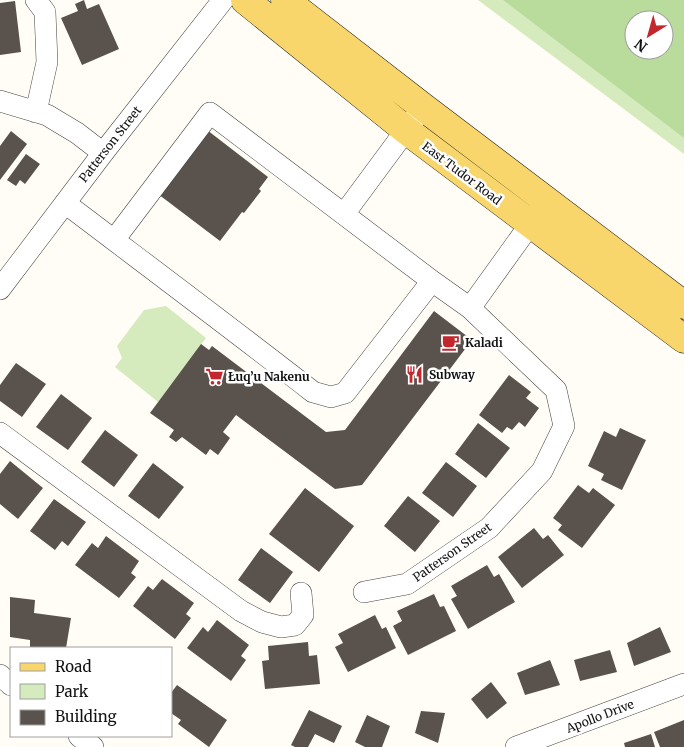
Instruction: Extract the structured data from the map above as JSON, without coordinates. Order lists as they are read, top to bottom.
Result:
{
  "streets": {
    "main road": ["East Tudor Road"],
    "street": ["Patterson Street", "Apollo Drive"]
  },
  "places": {
    "cafe": ["Kaladi"],
    "restaurant": ["Subway"],
    "supermarket": ["Łuq’u Nakenu"]
  },
  "legend": ["Road", "Park", "Building"],
  "north": "bottom left"
}
